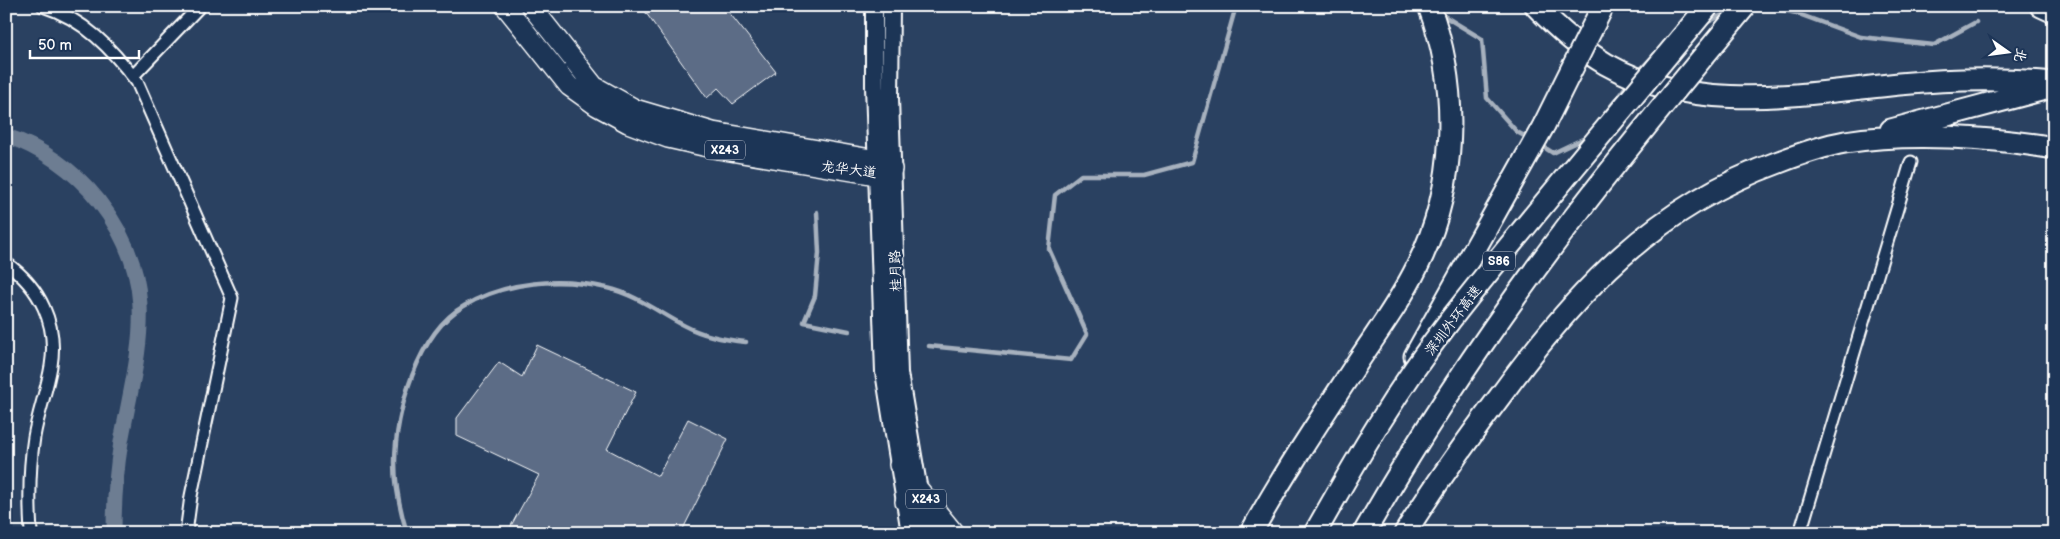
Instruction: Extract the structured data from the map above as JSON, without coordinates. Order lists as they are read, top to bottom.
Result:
{
  "streets": {
    "highway": ["S86", "深圳外环高速"],
    "main road": ["X243", "龙华大道", "桂月路"]
  },
  "crossings": [
    ["X243", "桂月路"],
    ["龙华大道", "桂月路"]
  ],
  "scale_bar": "50 m",
  "north": "right"
}
